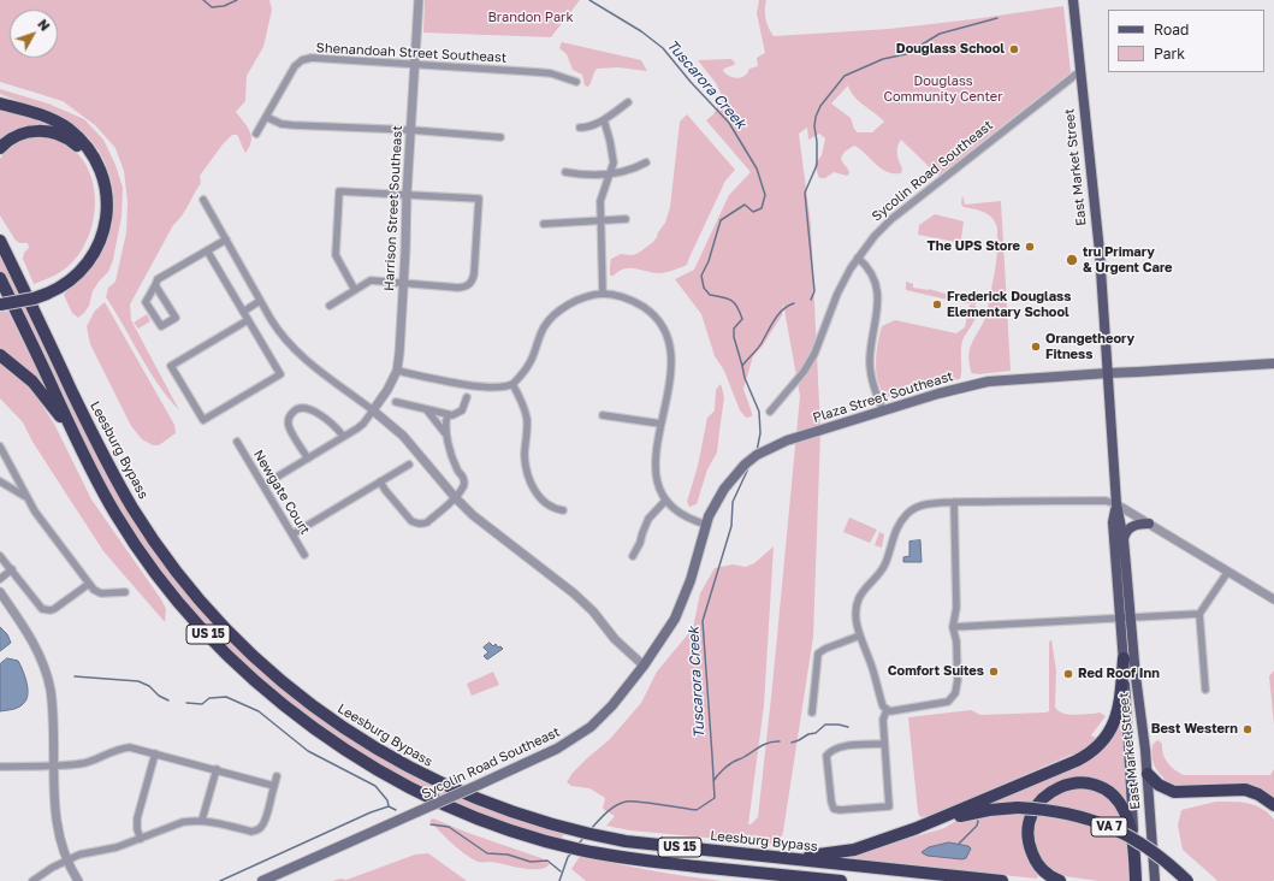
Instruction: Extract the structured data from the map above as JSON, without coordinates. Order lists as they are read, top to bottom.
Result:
{
  "streets": {
    "highway": [
      "East Market Street",
      "Leesburg Bypass",
      "US 15",
      "VA 7"
    ],
    "main road": ["Sycolin Road Southeast", "Plaza Street Southeast"],
    "street": ["Shenandoah Street Southeast", "Harrison Street Southeast", "Newgate Court"]
  },
  "crossings": [
    ["Shenandoah Street Southeast", "Harrison Street Southeast"],
    ["East Market Street", "Sycolin Road Southeast"],
    ["East Market Street", "Plaza Street Southeast"],
    ["Sycolin Road Southeast", "Plaza Street Southeast"],
    ["Leesburg Bypass", "VA 7"]
  ],
  "water": ["Tuscarora Creek"],
  "parks": ["Brandon Park", "Douglass Community Center"],
  "places": [
    "Douglass School",
    "The UPS Store",
    "tru Primary & Urgent Care",
    "Frederick Douglass Elementary School",
    "Orangetheory Fitness",
    "Comfort Suites",
    "Red Roof Inn",
    "Best Western"
  ],
  "legend": ["Road", "Park"],
  "north": "top right"
}
